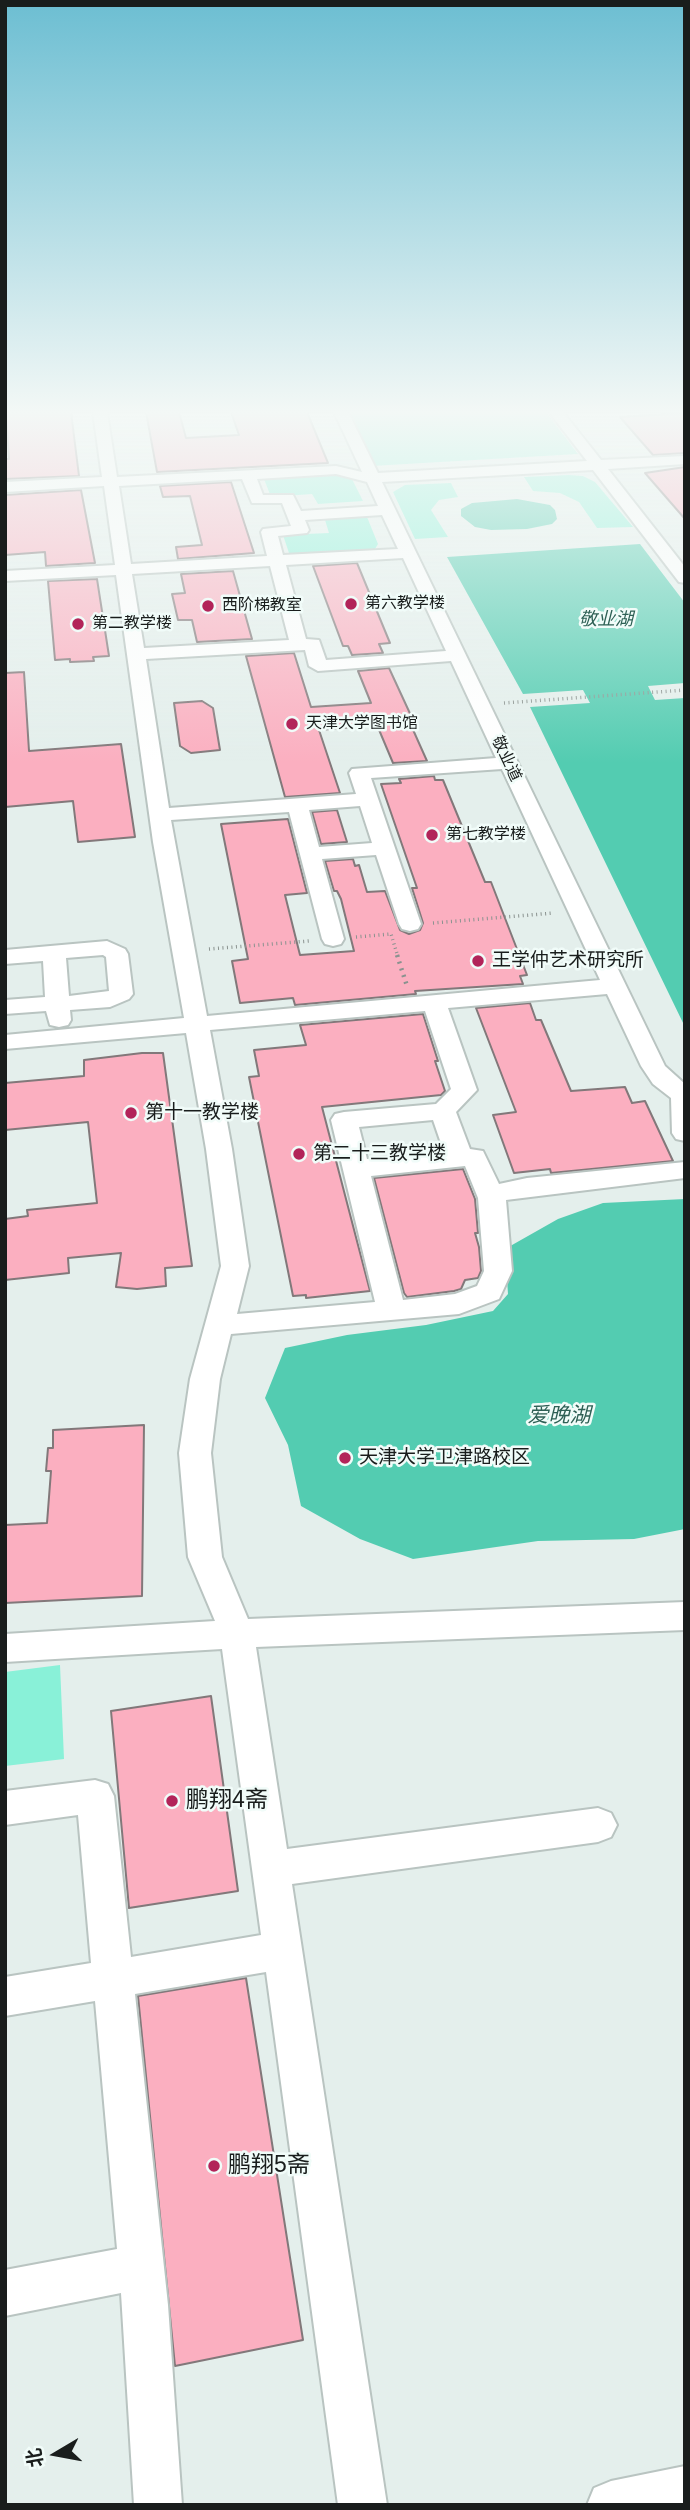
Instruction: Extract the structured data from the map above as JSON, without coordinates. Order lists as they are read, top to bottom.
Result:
{
  "streets": {
    "street": ["敬业道"]
  },
  "water": ["敬业湖", "爱晚湖"],
  "places": [
    "第六教学楼",
    "西阶梯教室",
    "第二教学楼",
    "天津大学图书馆",
    "第七教学楼",
    "王学仲艺术研究所",
    "第十一教学楼",
    "第二十三教学楼",
    "天津大学卫津路校区",
    "鹏翔4斋",
    "鹏翔5斋"
  ],
  "north": "left"
}
